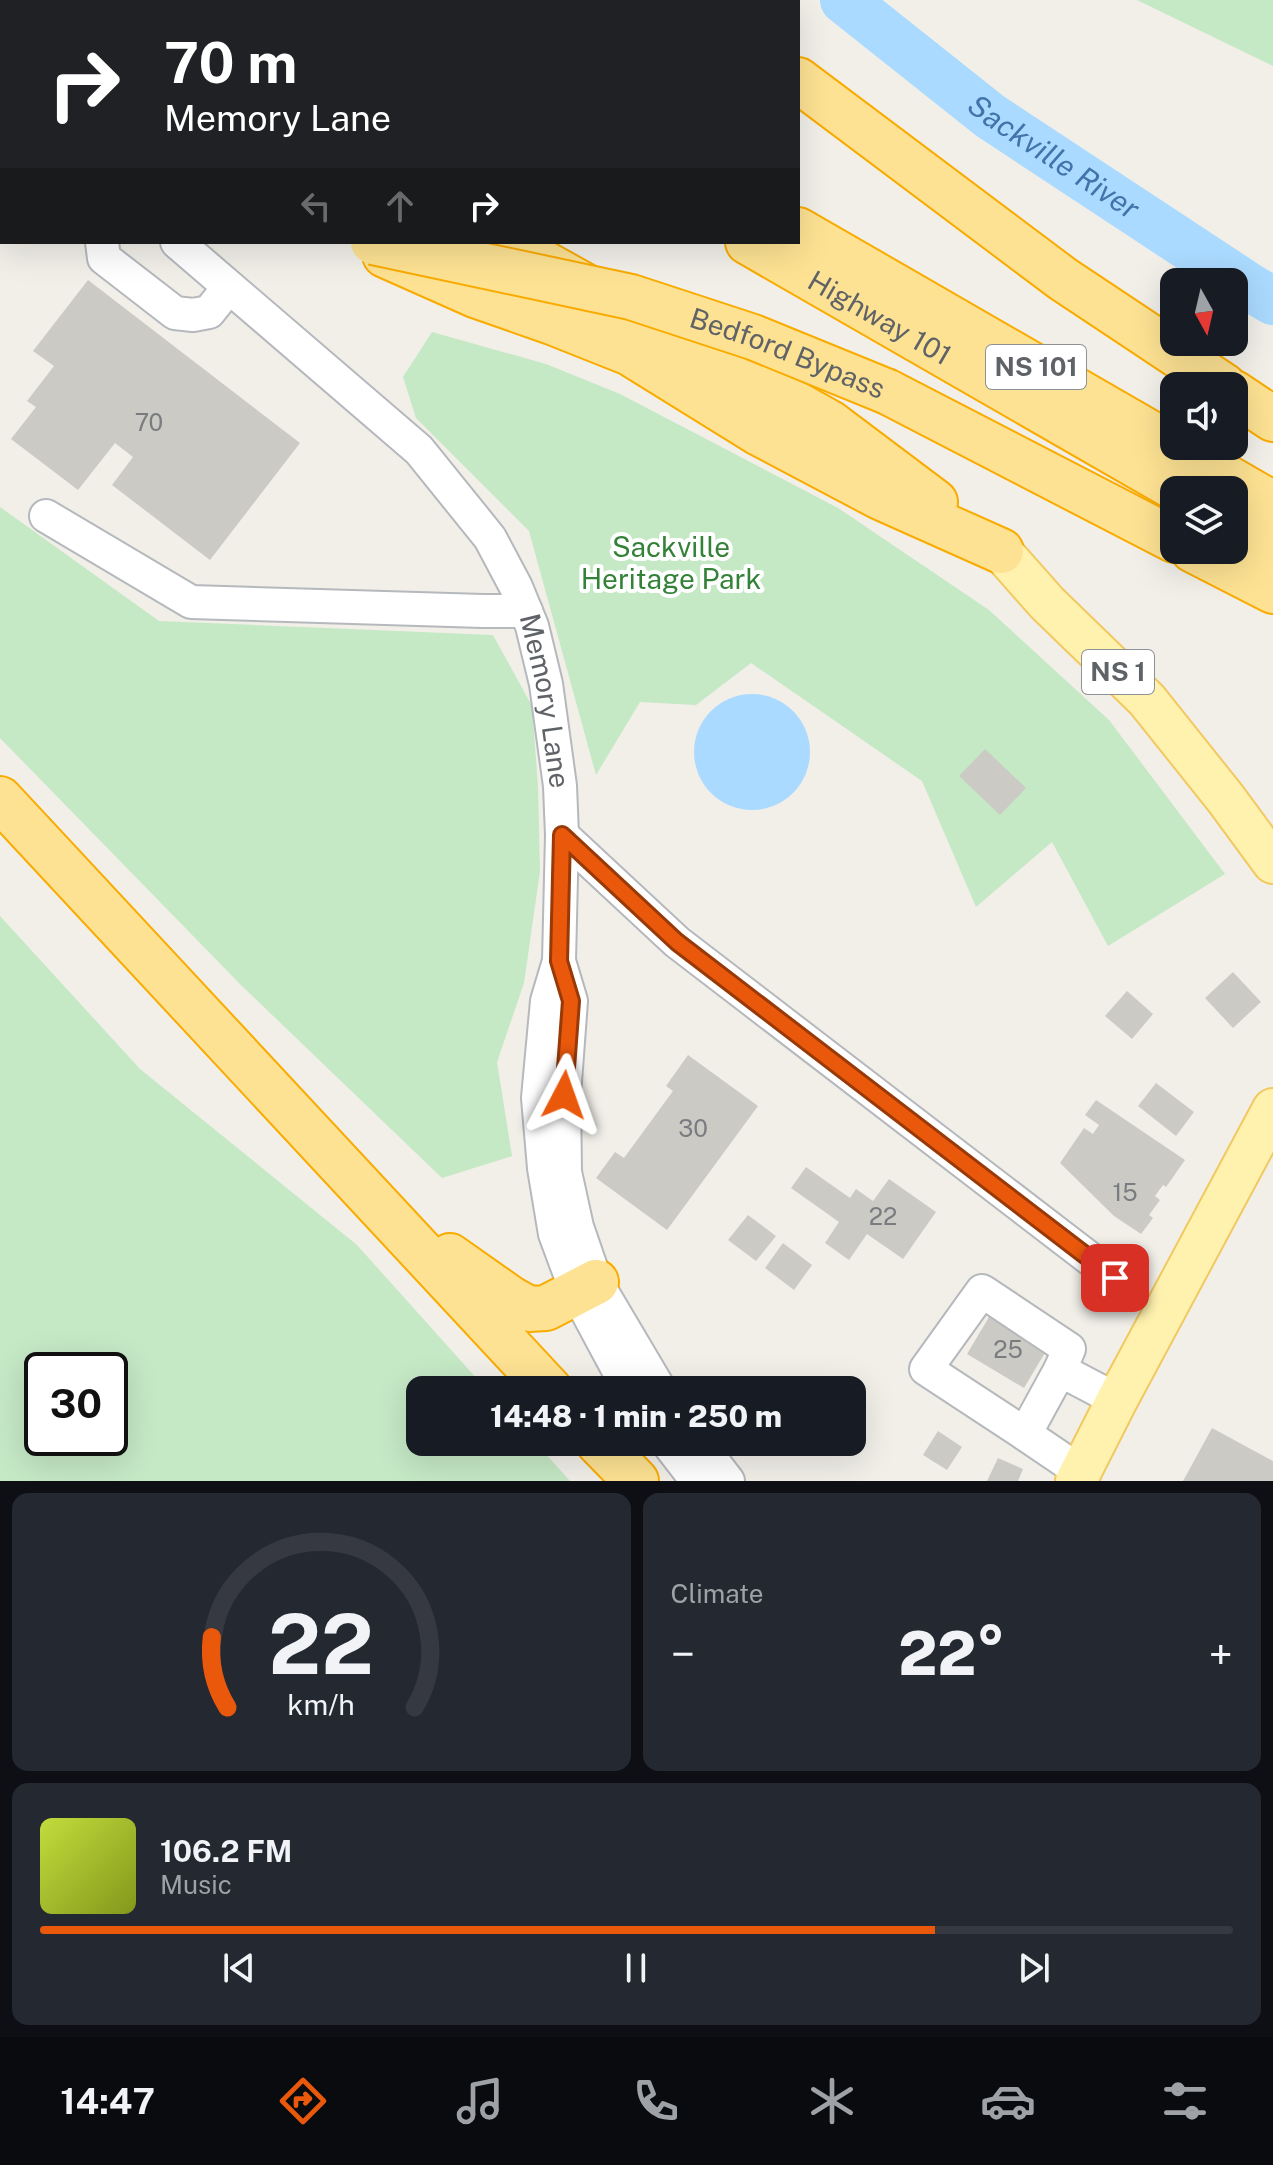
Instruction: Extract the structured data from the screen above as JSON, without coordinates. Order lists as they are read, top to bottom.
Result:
{
  "streets": {
    "highway": ["Highway 101", "Bedford Bypass", "NS 101"],
    "main road": ["NS 1"],
    "street": ["Memory Lane"]
  },
  "water": ["Sackville River"],
  "parks": ["Sackville Heritage Park"],
  "house_numbers": [
    "70",
    "30",
    "15",
    "22",
    "25"
  ],
  "north": "bottom",
  "page": {
    "turn": ["70 m", "Memory Lane"],
    "limit": "30",
    "trip": "14:48 · 1 min · 250 m",
    "tile": "Climate",
    "heat": ["−", "22°", "+"],
    "song": ["106.2 FM", "Music"],
    "tabs": "14:47",
    "gauge": ["22", "km/h"]
  }
}
